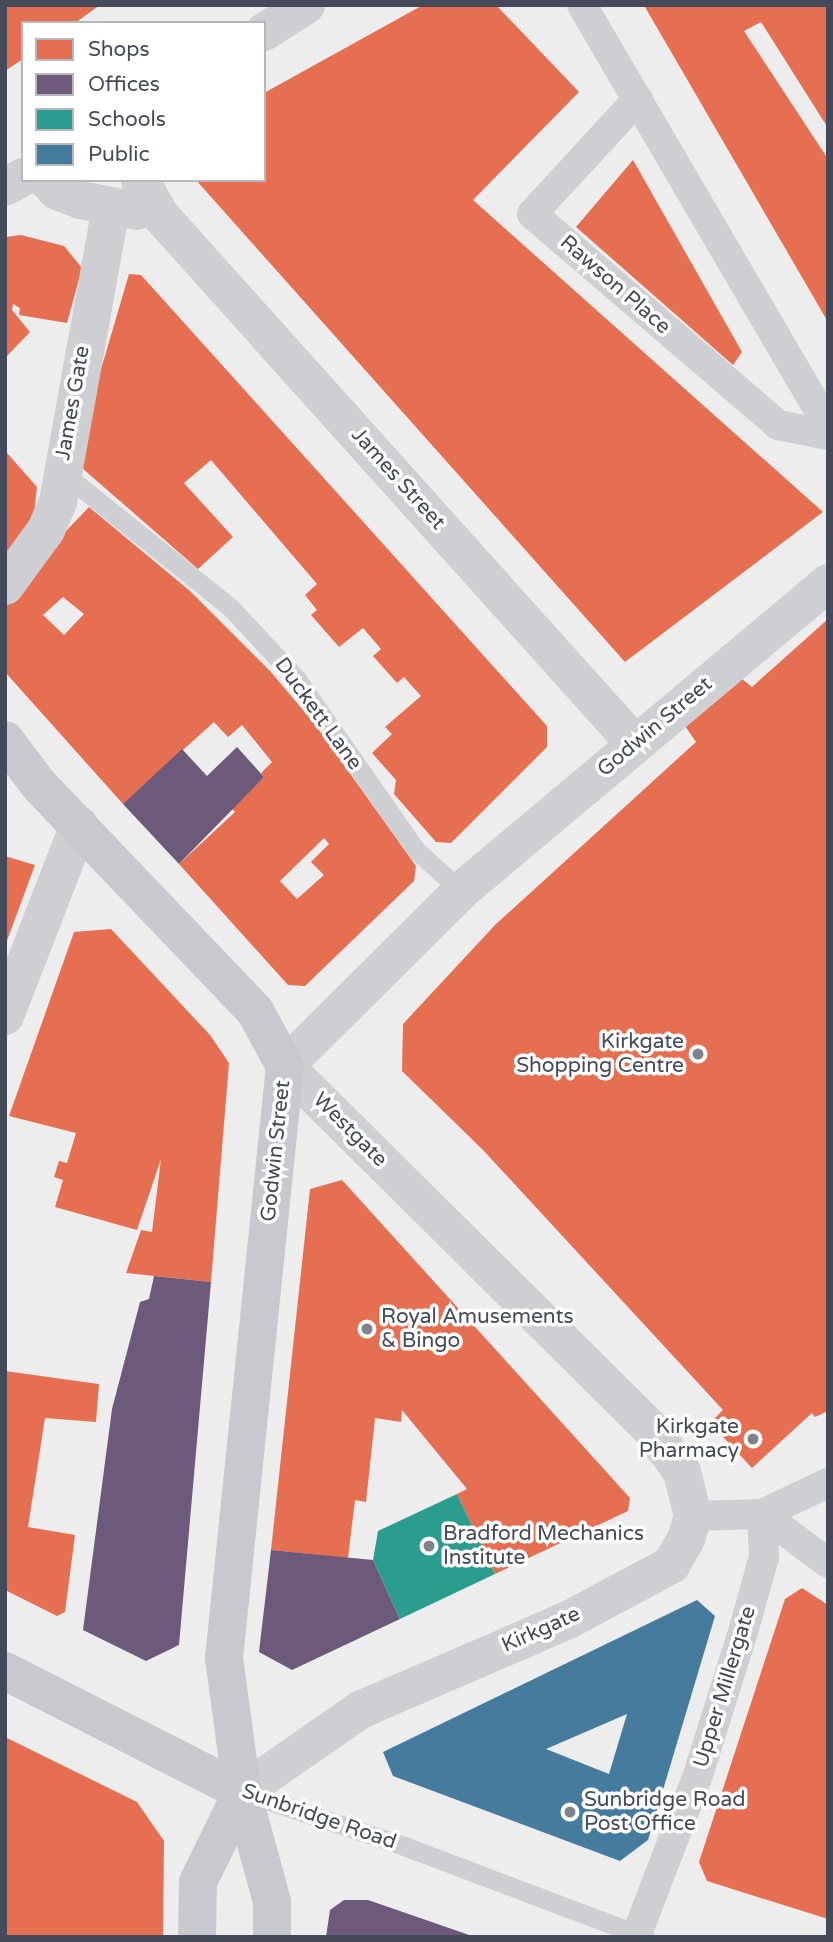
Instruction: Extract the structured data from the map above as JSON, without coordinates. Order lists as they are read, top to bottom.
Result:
{
  "streets": {
    "main road": ["Godwin Street", "Westgate", "Sunbridge Road"],
    "street": [
      "Rawson Place",
      "James Gate",
      "James Street",
      "Kirkgate",
      "Upper Millergate"
    ],
    "lane": ["Duckett Lane"]
  },
  "crossings": [
    ["James Gate", "Duckett Lane"],
    ["James Street", "Godwin Street"],
    ["Duckett Lane", "Godwin Street"],
    ["Godwin Street", "Westgate"],
    ["Godwin Street", "Kirkgate"],
    ["Godwin Street", "Sunbridge Road"],
    ["Westgate", "Kirkgate"],
    ["Kirkgate", "Sunbridge Road"],
    ["Upper Millergate", "Sunbridge Road"]
  ],
  "places": [
    "Kirkgate Shopping Centre",
    "Royal Amusements & Bingo",
    "Kirkgate Pharmacy",
    "Bradford Mechanics Institute",
    "Sunbridge Road Post Office"
  ],
  "legend": [
    "Shops",
    "Offices",
    "Schools",
    "Public"
  ]
}
